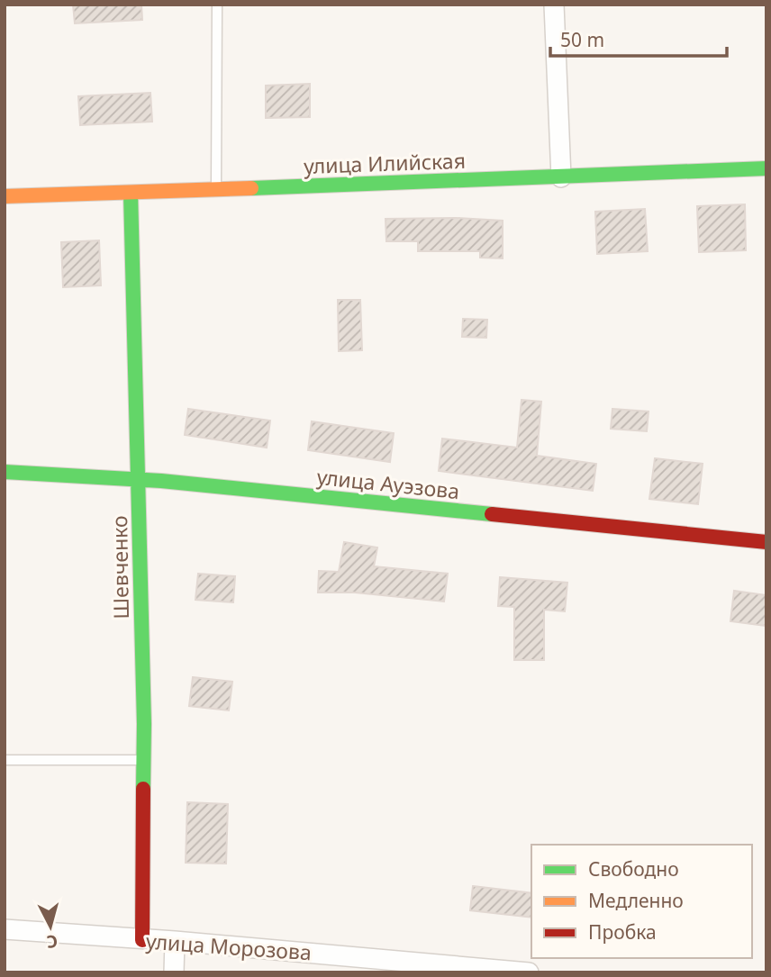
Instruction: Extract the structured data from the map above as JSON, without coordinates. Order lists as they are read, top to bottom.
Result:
{
  "streets": {
    "street": [
      "улица Илийская",
      "улица Ауэзова",
      "Шевченко",
      "улица Морозова"
    ]
  },
  "crossings": [
    ["улица Илийская", "Шевченко"],
    ["улица Ауэзова", "Шевченко"],
    ["Шевченко", "улица Морозова"]
  ],
  "legend": ["Свободно", "Медленно", "Пробка"],
  "scale_bar": "50 m",
  "north": "bottom"
}
